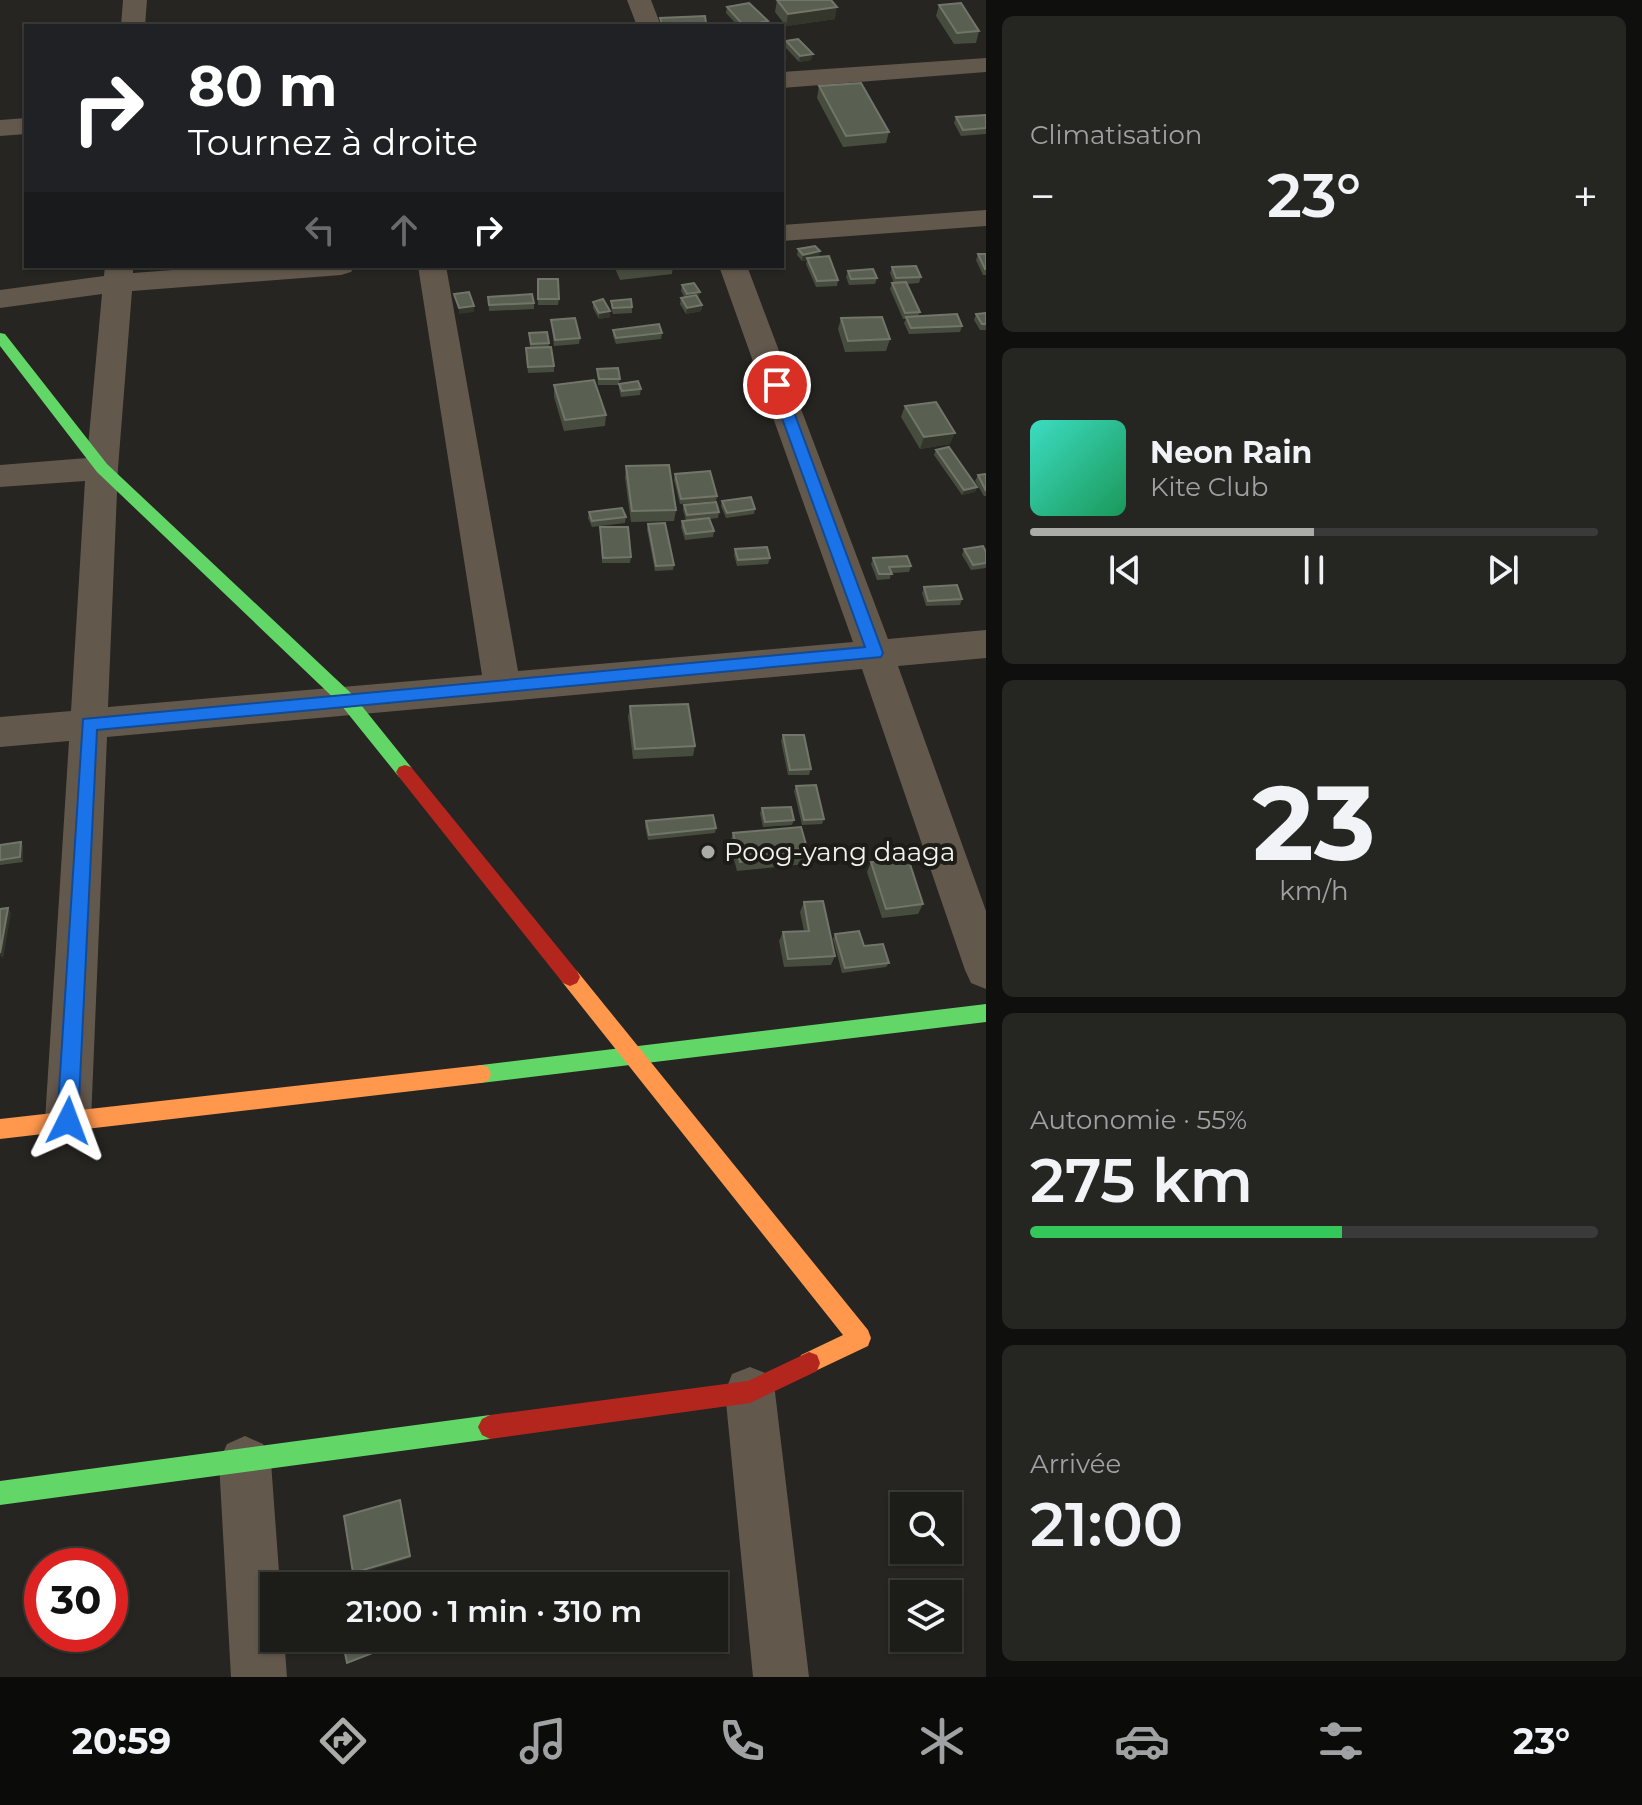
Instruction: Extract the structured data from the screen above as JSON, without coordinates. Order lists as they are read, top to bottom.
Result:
{
  "places": ["Poog-yang daaga"],
  "page": {
    "tile": [
      "Climatisation",
      ["23", "km/h"],
      ["Autonomie · 55%", "275 km"],
      ["Arrivée", "21:00"]
    ],
    "turn": ["80 m", "Tournez à droite"],
    "heat": ["−", "23°", "+"],
    "song": ["Neon Rain", "Kite Club"],
    "limit": "30",
    "trip": "21:00 · 1 min · 310 m",
    "tabs": ["20:59", "23°"]
  }
}
